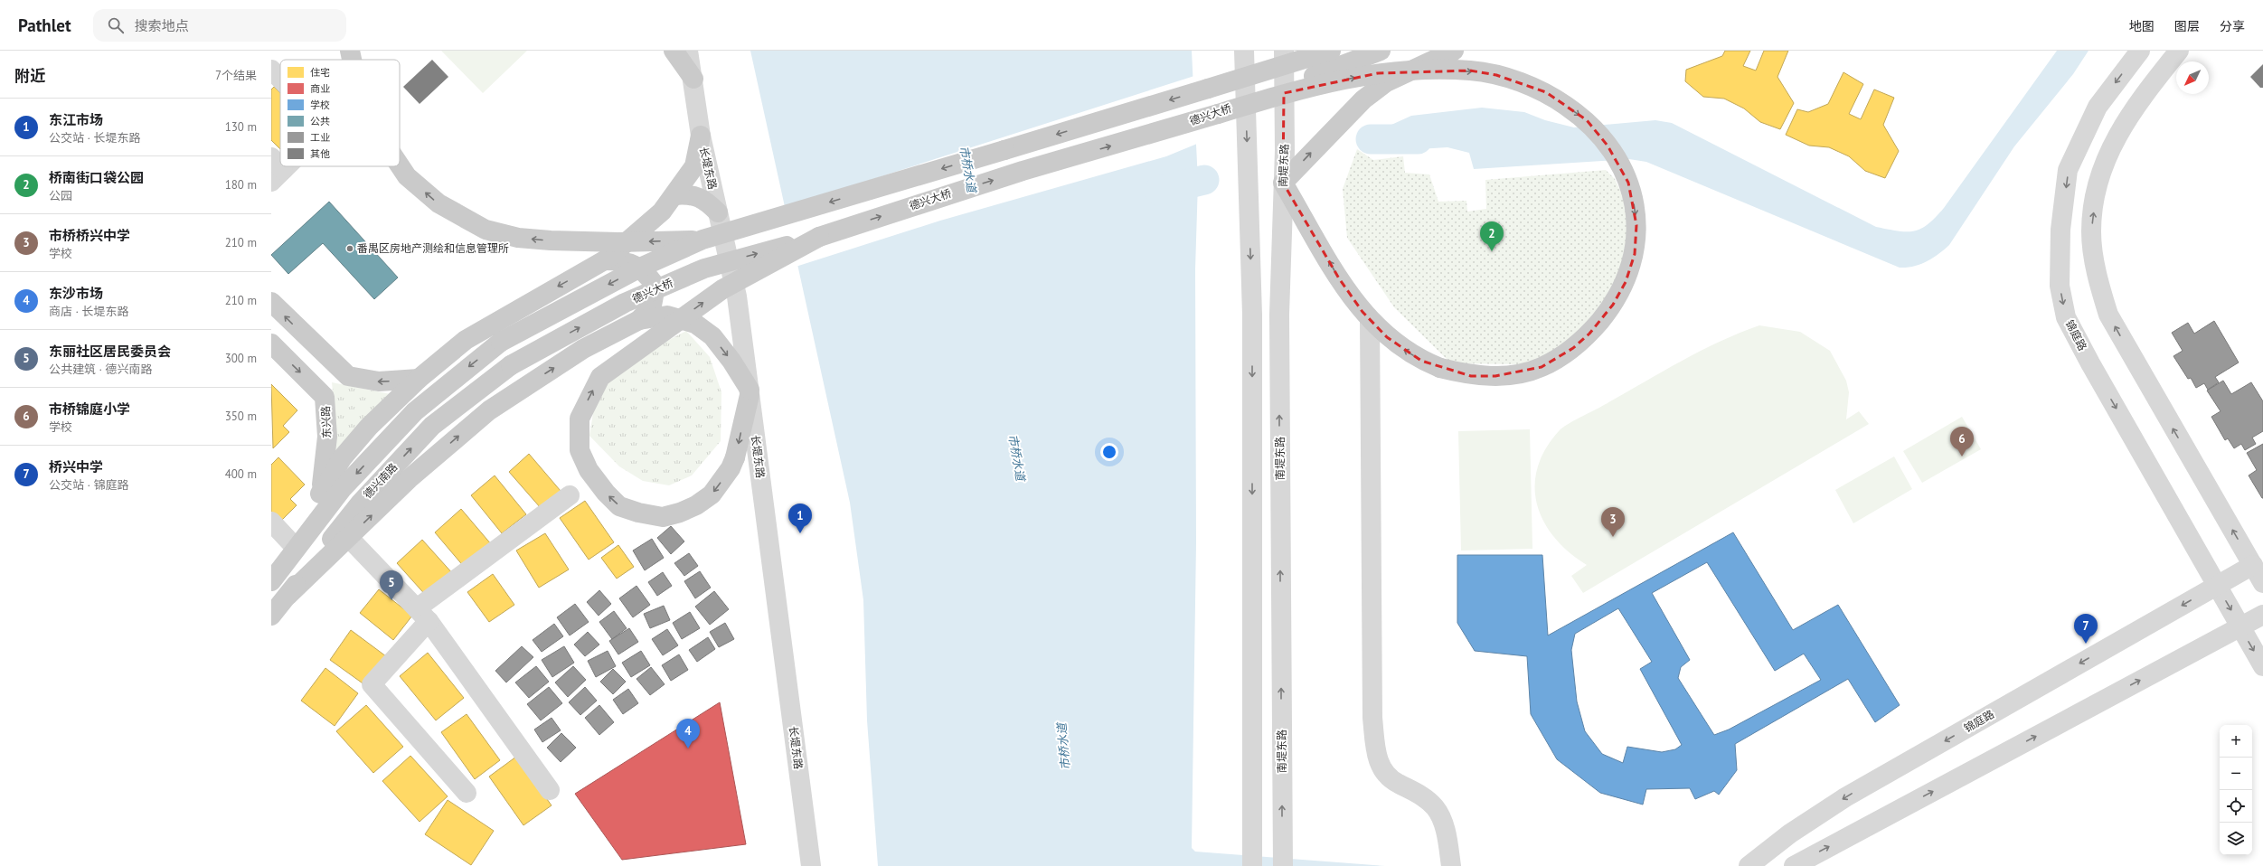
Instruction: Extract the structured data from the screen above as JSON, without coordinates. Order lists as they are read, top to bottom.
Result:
{
  "streets": {
    "main road": ["德兴大桥", "东兴路", "德兴南路"],
    "street": ["南堤东路", "长堤东路", "锦庭路"]
  },
  "crossings": [
    ["德兴大桥", "德兴南路"],
    ["东兴路", "德兴南路"]
  ],
  "one_way": ["东兴路"],
  "water": ["市桥水道"],
  "places": ["番禺区房地产测绘和信息管理所"],
  "legend": [
    "住宅",
    "商业",
    "学校",
    "公共",
    "工业",
    "其他"
  ],
  "north": "bottom left",
  "page": {
    "header": "Pathlet",
    "search": "搜索地点",
    "nav": ["地图", "图层", "分享"],
    "heading": ["附近", "7个结果"],
    "list": [
      {
        "mark": "1",
        "name": "东江市场",
        "note": "公交站 · 长堤东路",
        "value": "130 m"
      },
      {
        "mark": "2",
        "name": "桥南街口袋公园",
        "note": "公园",
        "value": "180 m"
      },
      {
        "mark": "3",
        "name": "市桥桥兴中学",
        "note": "学校",
        "value": "210 m"
      },
      {
        "mark": "4",
        "name": "东沙市场",
        "note": "商店 · 长堤东路",
        "value": "210 m"
      },
      {
        "mark": "5",
        "name": "东丽社区居民委员会",
        "note": "公共建筑 · 德兴南路",
        "value": "300 m"
      },
      {
        "mark": "6",
        "name": "市桥锦庭小学",
        "note": "学校",
        "value": "350 m"
      },
      {
        "mark": "7",
        "name": "桥兴中学",
        "note": "公交站 · 锦庭路",
        "value": "400 m"
      }
    ],
    "pins": [
      "2",
      "6",
      "1",
      "3",
      "5",
      "7",
      "4"
    ],
    "map_buttons": ["+", "−"]
  }
}
